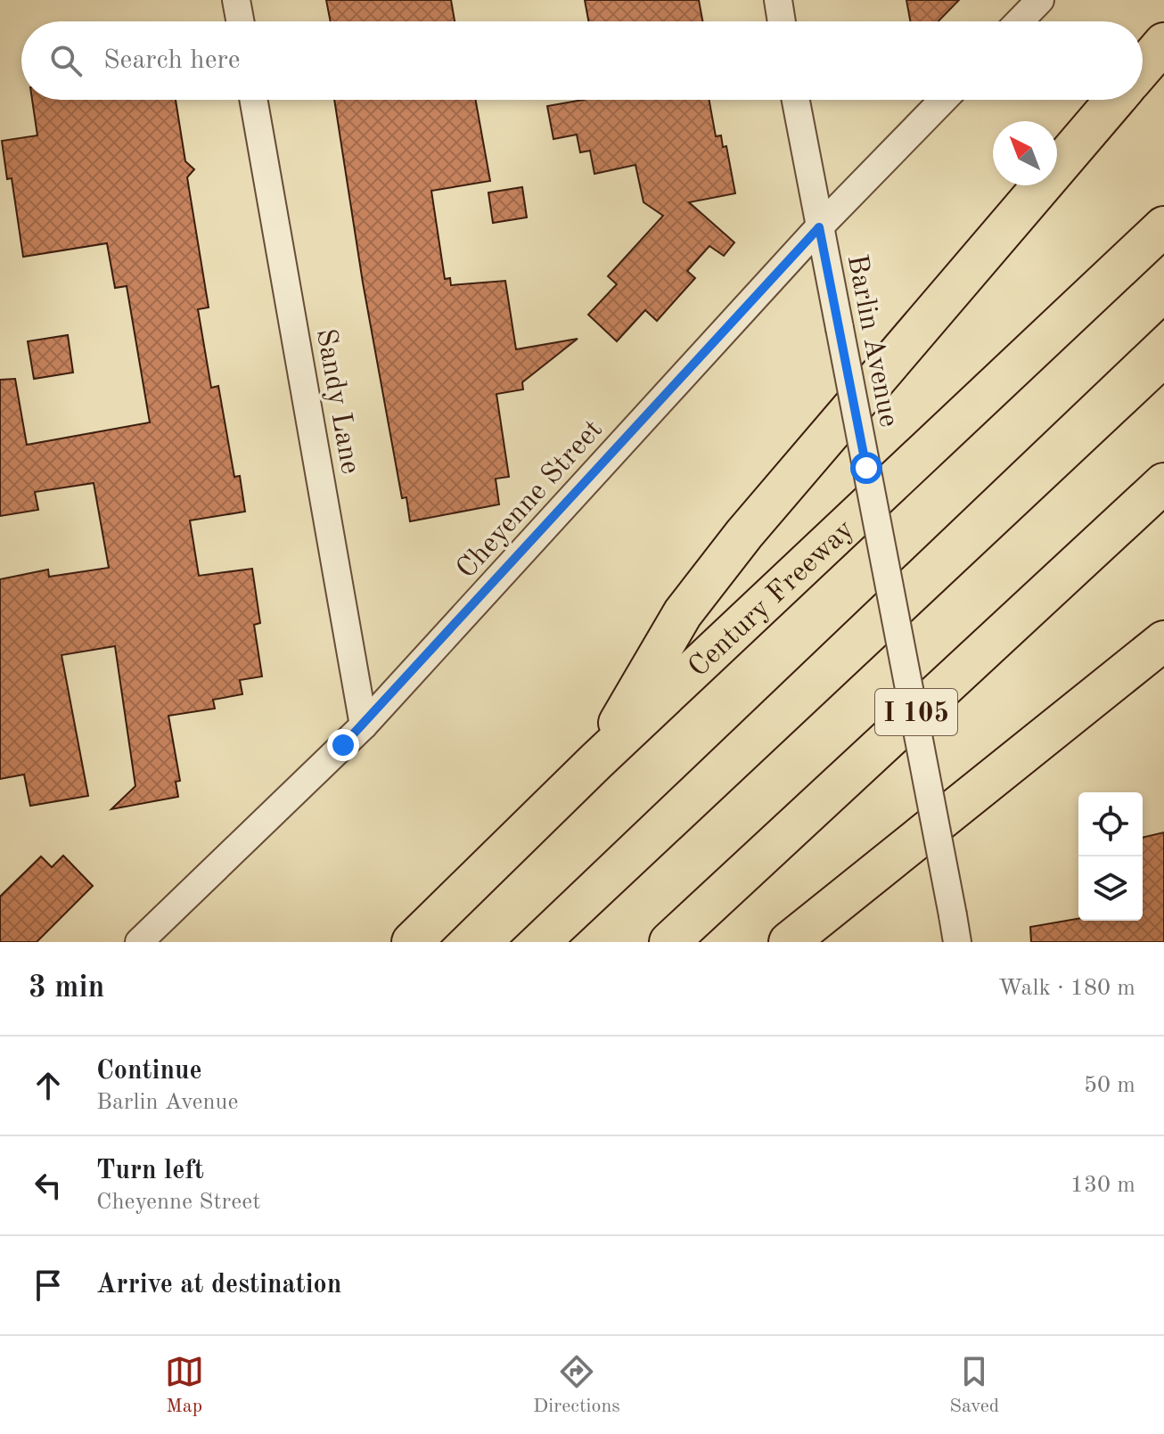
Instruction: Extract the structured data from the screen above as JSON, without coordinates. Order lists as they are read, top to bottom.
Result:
{
  "streets": {
    "highway": ["Century Freeway", "I 105"],
    "street": ["Barlin Avenue", "Sandy Lane", "Cheyenne Street"]
  },
  "crossings": [
    ["Barlin Avenue", "Cheyenne Street"],
    ["Sandy Lane", "Cheyenne Street"]
  ],
  "north": "top left",
  "page": {
    "search": "Search here",
    "heading": ["3 min", "Walk · 180 m"],
    "list": [
      ["Continue", "Barlin Avenue", "50 m"],
      ["Turn left", "Cheyenne Street", "130 m"],
      "Arrive at destination"
    ],
    "nav": ["Map", "Directions", "Saved"]
  }
}
